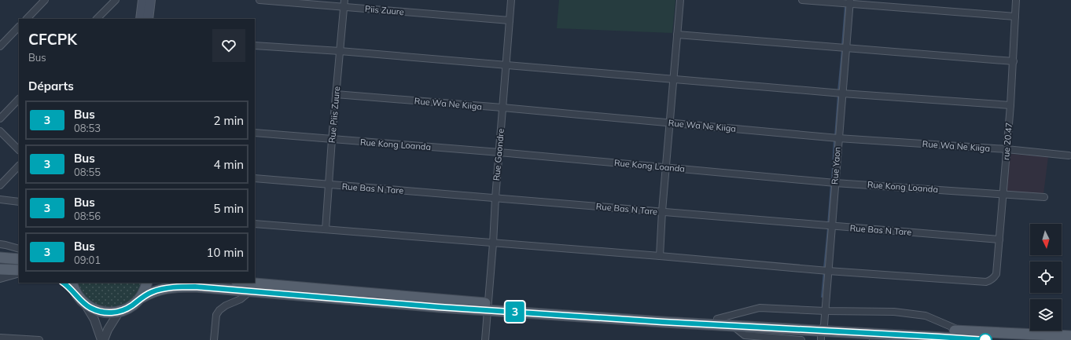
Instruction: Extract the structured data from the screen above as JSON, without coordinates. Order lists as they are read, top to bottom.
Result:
{
  "streets": {
    "street": [
      "Piis Zuure",
      "Rue Wa Ne Kiiga",
      "Rue Piis Zuure",
      "rue 20.47",
      "Rue Kong Loanda",
      "Rue Gaondre",
      "Rue Yaon",
      "Rue Bas N Tare"
    ]
  },
  "crossings": [
    ["Piis Zuure", "Rue Piis Zuure"],
    ["Piis Zuure", "Rue Gaondre"],
    ["Rue Wa Ne Kiiga", "Rue Piis Zuure"],
    ["Rue Wa Ne Kiiga", "rue 20.47"],
    ["Rue Wa Ne Kiiga", "Rue Gaondre"],
    ["Rue Wa Ne Kiiga", "Rue Yaon"],
    ["Rue Piis Zuure", "Rue Kong Loanda"],
    ["Rue Piis Zuure", "Rue Bas N Tare"],
    ["rue 20.47", "Rue Kong Loanda"],
    ["rue 20.47", "Rue Yaon"],
    ["rue 20.47", "Rue Bas N Tare"],
    ["Rue Kong Loanda", "Rue Gaondre"],
    ["Rue Kong Loanda", "Rue Yaon"],
    ["Rue Gaondre", "Rue Bas N Tare"],
    ["Rue Yaon", "Rue Bas N Tare"]
  ],
  "lines": ["bus line 3"],
  "north": "bottom",
  "page": {
    "on_map": "3",
    "heading": [
      ["CFCPK", "Bus"],
      "Départs"
    ],
    "list": [
      {
        "mark": "3",
        "name": "Bus",
        "note": "08:53",
        "value": "2 min"
      },
      {
        "mark": "3",
        "name": "Bus",
        "note": "08:55",
        "value": "4 min"
      },
      {
        "mark": "3",
        "name": "Bus",
        "note": "08:56",
        "value": "5 min"
      },
      {
        "mark": "3",
        "name": "Bus",
        "note": "09:01",
        "value": "10 min"
      }
    ]
  }
}
